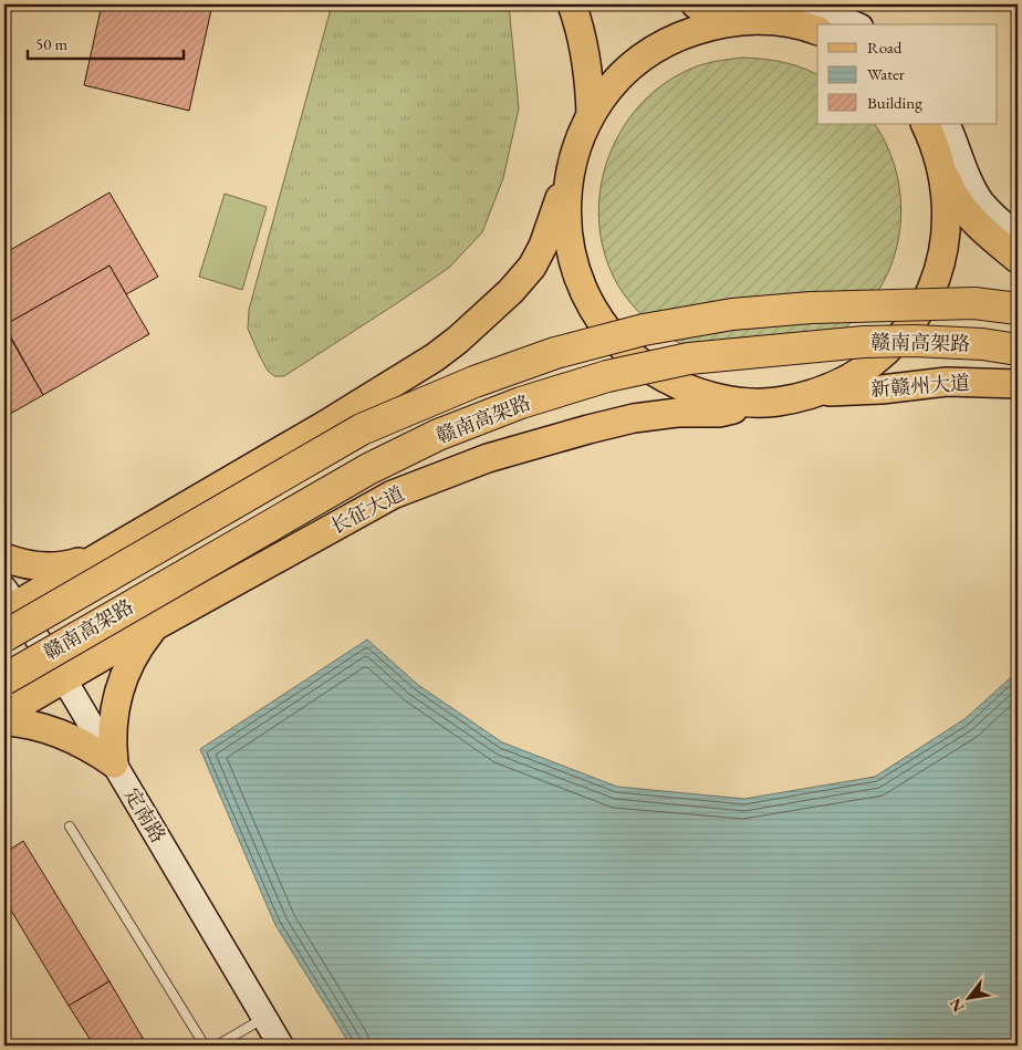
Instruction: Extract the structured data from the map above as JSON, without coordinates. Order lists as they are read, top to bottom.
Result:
{
  "streets": {
    "highway": ["赣南高架路"],
    "main road": ["新赣州大道", "长征大道"],
    "street": ["定南路"]
  },
  "crossings": [
    ["长征大道", "定南路"]
  ],
  "legend": ["Road", "Water", "Building"],
  "scale_bar": "50 m",
  "north": "bottom left"
}
